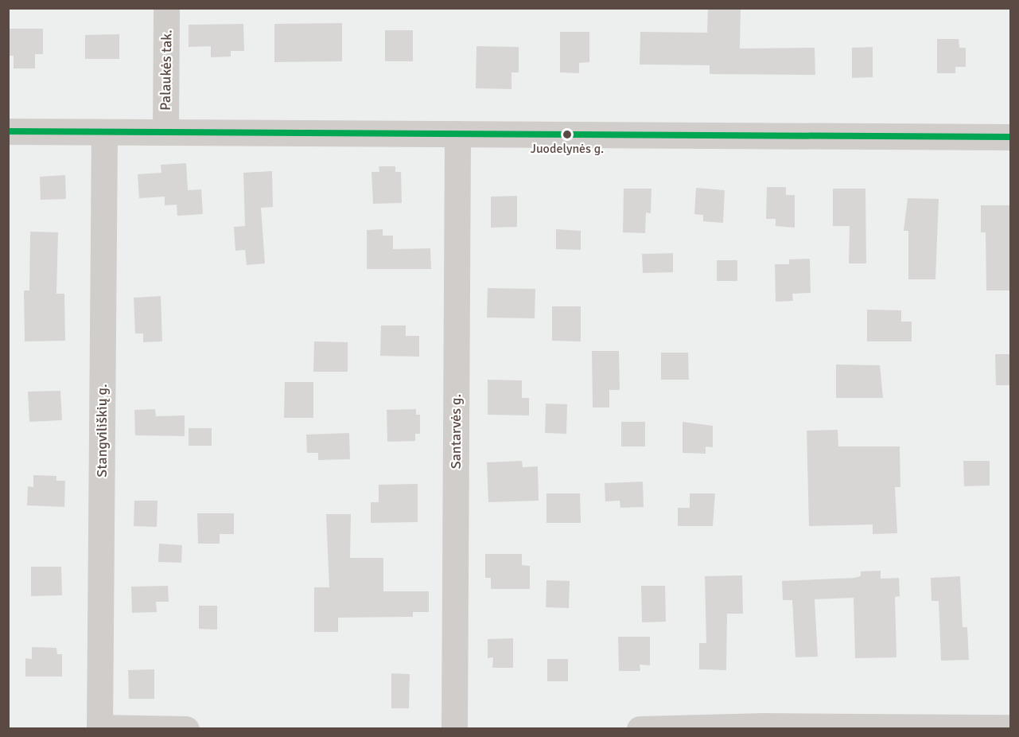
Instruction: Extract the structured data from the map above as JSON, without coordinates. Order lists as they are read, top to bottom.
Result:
{
  "streets": {
    "street": ["Palaukės tak.", "Stangviliškių g.", "Santarvės g."]
  },
  "places": ["Juodelynės g."]
}
